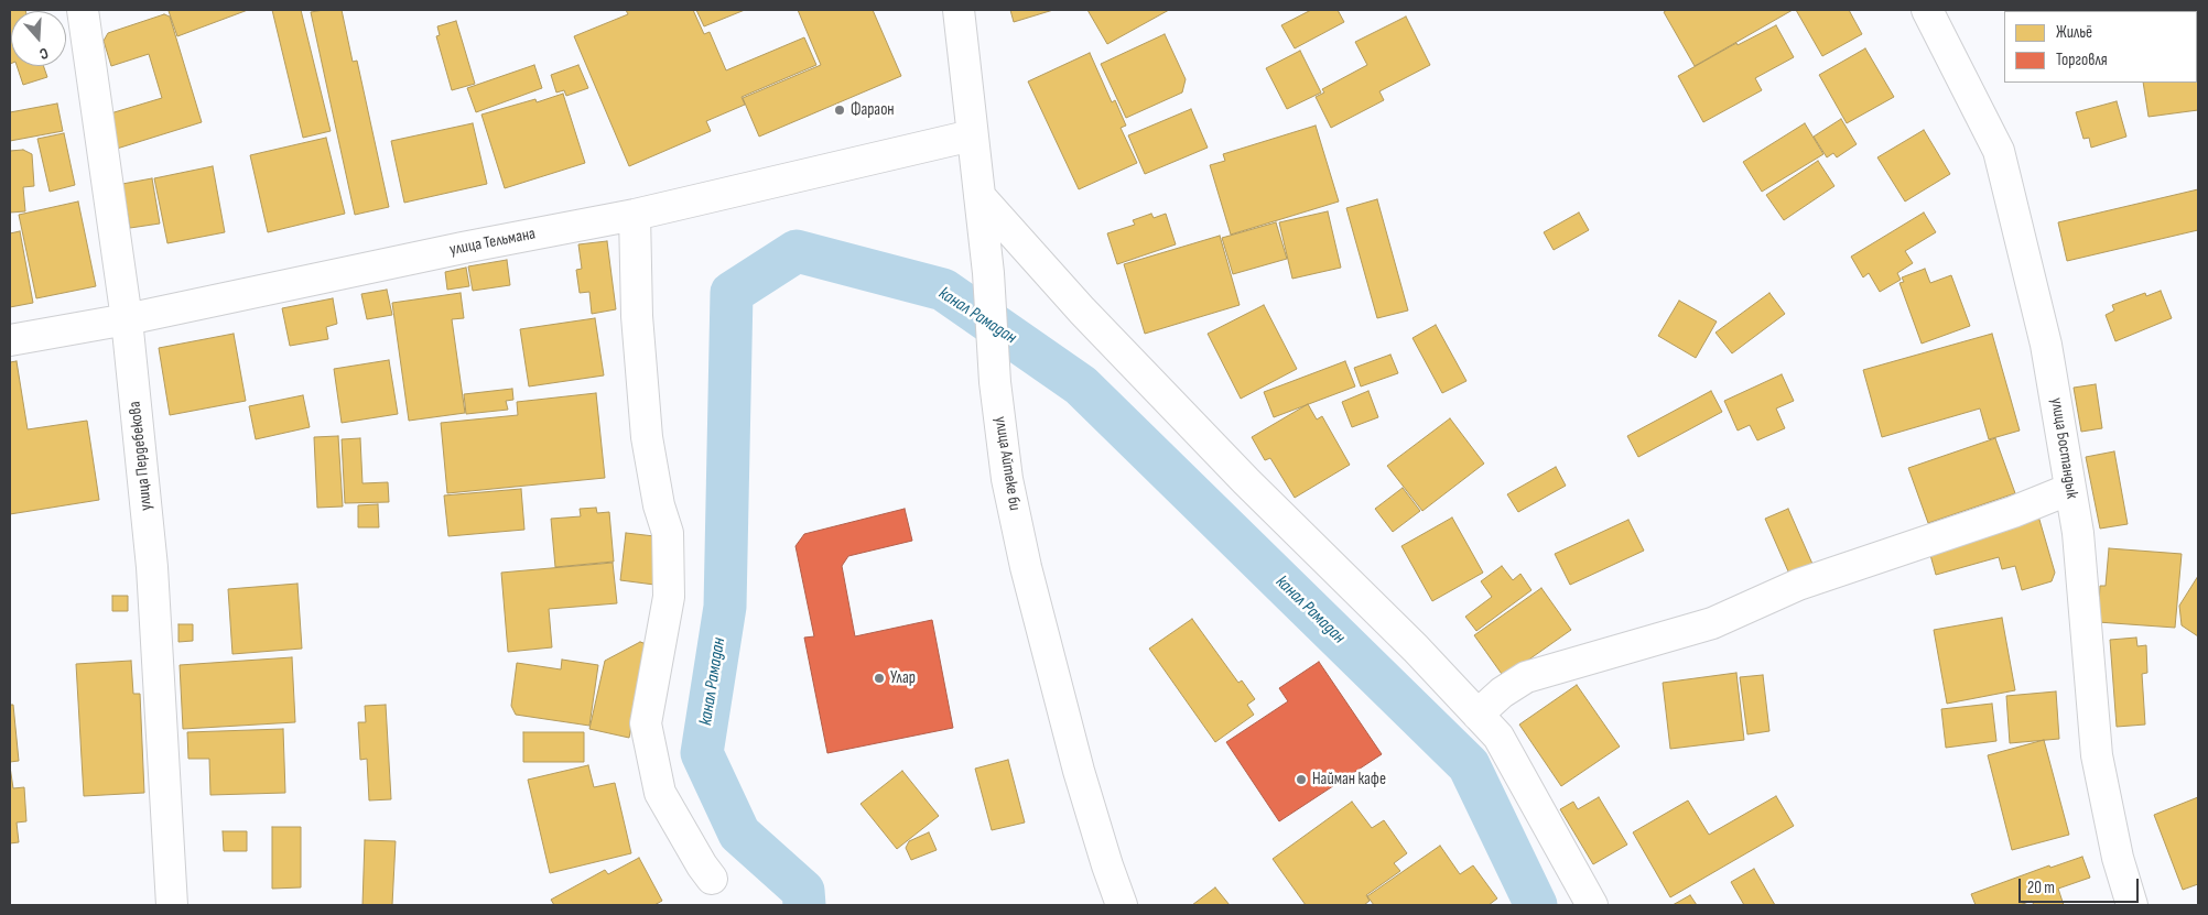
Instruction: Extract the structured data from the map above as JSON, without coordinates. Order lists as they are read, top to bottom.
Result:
{
  "streets": {
    "street": [
      "улица Тельмана",
      "улица Бостандык",
      "улица Пердебекова",
      "улица Айтеке би"
    ]
  },
  "crossings": [
    ["улица Тельмана", "улица Пердебекова"],
    ["улица Тельмана", "улица Айтеке би"]
  ],
  "water": ["канал Рамадан"],
  "places": ["Фараон", "Улар", "Найман кафе"],
  "legend": ["Жильё", "Торговля"],
  "scale_bar": "20 m",
  "north": "bottom"
}
